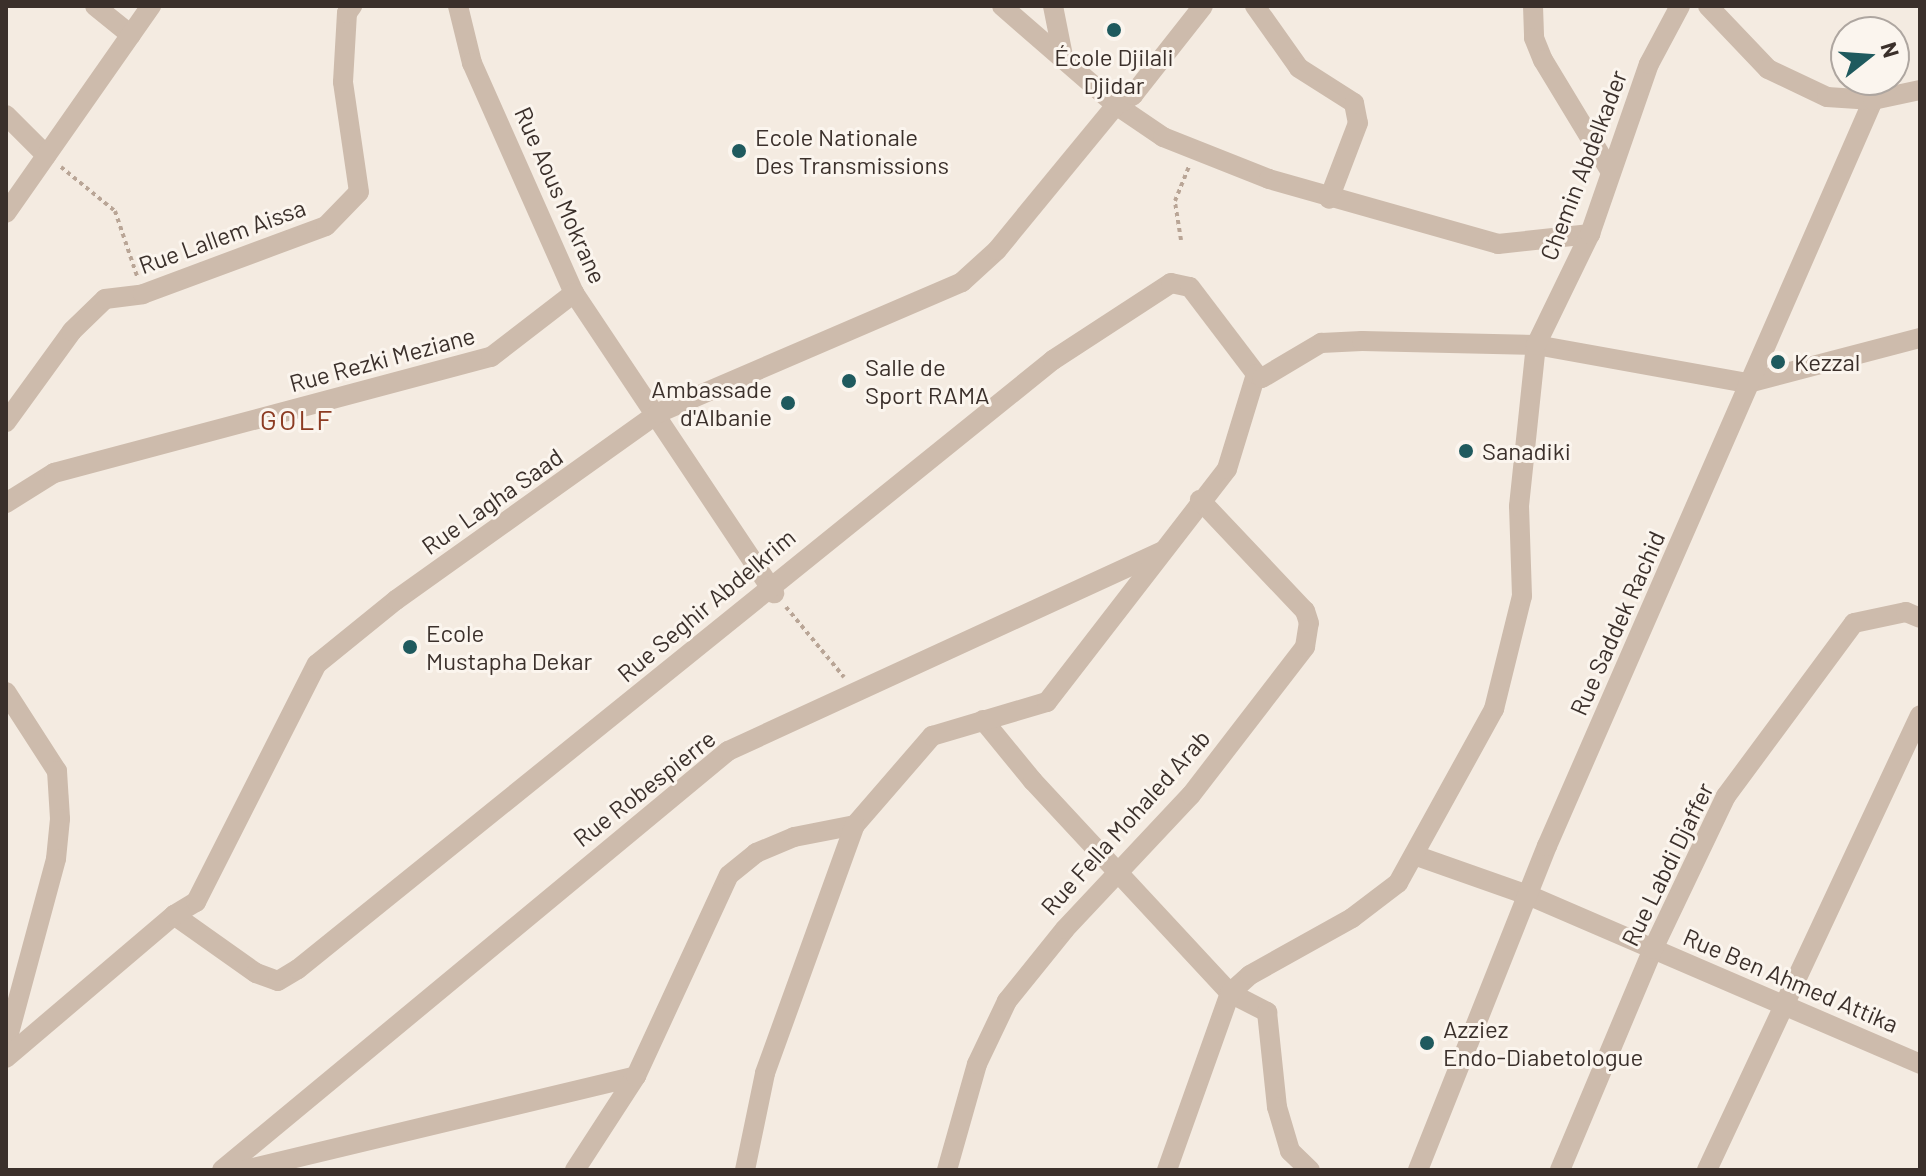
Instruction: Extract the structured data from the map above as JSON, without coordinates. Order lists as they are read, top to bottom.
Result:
{
  "streets": {
    "street": [
      "Chemin Abdelkader",
      "Rue Aous Mokrane",
      "Rue Lallem Aissa",
      "Rue Rezki Meziane",
      "Rue Lagha Saad",
      "Rue Seghir Abdelkrim",
      "Rue Saddek Rachid",
      "Rue Robespierre",
      "Rue Fella Mohaled Arab",
      "Rue Labdi Djaffer",
      "Rue Ben Ahmed Attika"
    ]
  },
  "crossings": [
    ["Chemin Abdelkader", "Rue Ben Ahmed Attika"],
    ["Rue Aous Mokrane", "Rue Rezki Meziane"],
    ["Rue Aous Mokrane", "Rue Lagha Saad"],
    ["Rue Aous Mokrane", "Rue Seghir Abdelkrim"],
    ["Rue Lagha Saad", "Rue Seghir Abdelkrim"],
    ["Rue Saddek Rachid", "Rue Ben Ahmed Attika"],
    ["Rue Labdi Djaffer", "Rue Ben Ahmed Attika"]
  ],
  "districts": ["GOLF"],
  "places": [
    "École Djilali Djidar",
    "Ecole Nationale Des Transmissions",
    "Kezzal",
    "Salle de Sport RAMA",
    "Ambassade d'Albanie",
    "Sanadiki",
    "Ecole Mustapha Dekar",
    "Azziez Endo-Diabetologue"
  ],
  "north": "right"
}
